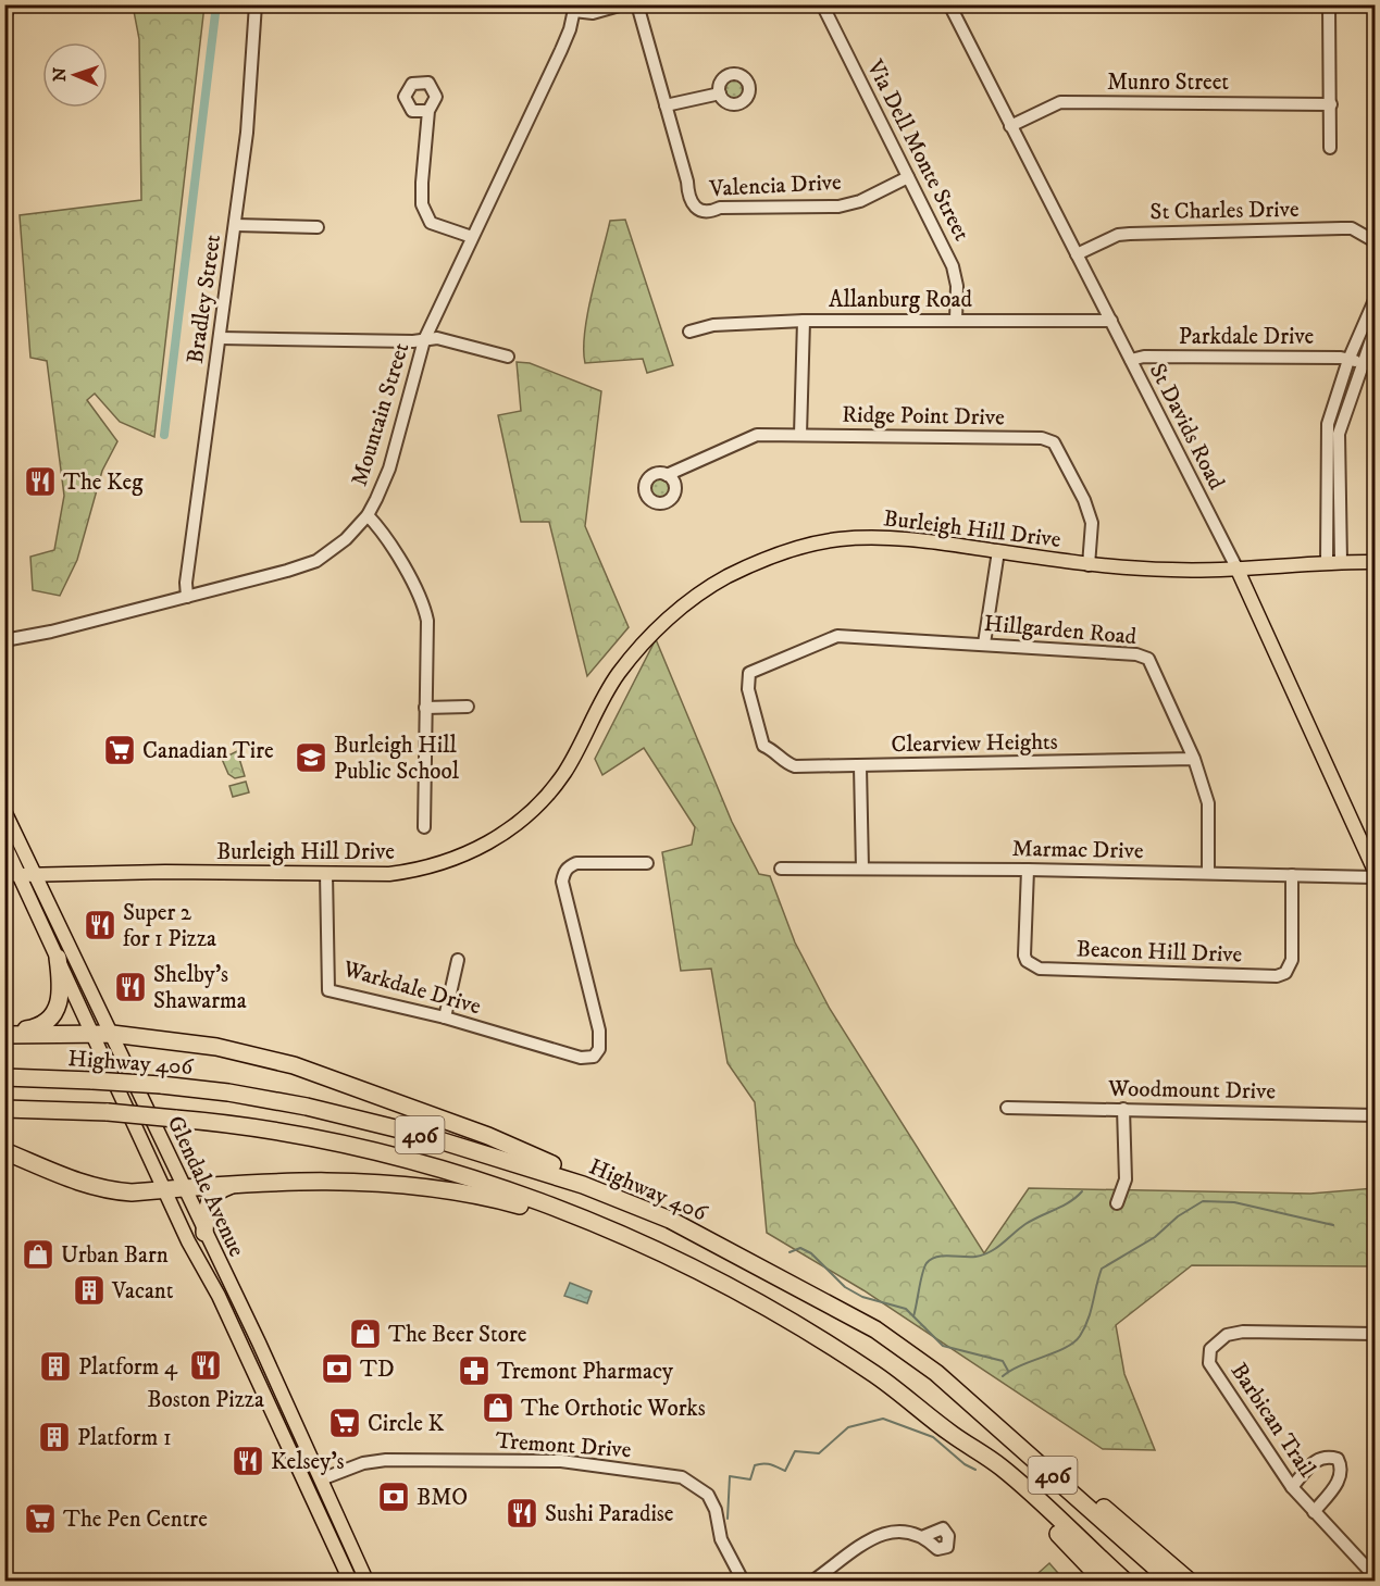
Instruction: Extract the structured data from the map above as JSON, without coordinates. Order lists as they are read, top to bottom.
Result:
{
  "streets": {
    "highway": ["Highway 406", "406"],
    "main road": ["St Davids Road", "Burleigh Hill Drive", "Glendale Avenue"],
    "street": [
      "Munro Street",
      "Via Dell Monte Street",
      "Valencia Drive",
      "St Charles Drive",
      "Bradley Street",
      "Allanburg Road",
      "Parkdale Drive",
      "Mountain Street",
      "Ridge Point Drive",
      "Hillgarden Road",
      "Clearview Heights",
      "Marmac Drive",
      "Beacon Hill Drive",
      "Warkdale Drive",
      "Woodmount Drive",
      "Barbican Trail",
      "Tremont Drive"
    ]
  },
  "crossings": [
    ["Munro Street", "St Davids Road"],
    ["Via Dell Monte Street", "Valencia Drive"],
    ["Via Dell Monte Street", "Allanburg Road"],
    ["St Charles Drive", "St Davids Road"],
    ["Bradley Street", "Mountain Street"],
    ["Allanburg Road", "St Davids Road"],
    ["Parkdale Drive", "St Davids Road"],
    ["Ridge Point Drive", "Burleigh Hill Drive"],
    ["St Davids Road", "Burleigh Hill Drive"],
    ["Burleigh Hill Drive", "Warkdale Drive"],
    ["Burleigh Hill Drive", "Glendale Avenue"],
    ["Hillgarden Road", "Clearview Heights"],
    ["Hillgarden Road", "Marmac Drive"],
    ["Marmac Drive", "Beacon Hill Drive"],
    ["Glendale Avenue", "Tremont Drive"]
  ],
  "places": {
    "restaurant": [
      "The Keg",
      "Super 2 for 1 Pizza",
      "Shelby's Shawarma",
      "Boston Pizza",
      "Kelsey's",
      "Sushi Paradise"
    ],
    "supermarket": ["Canadian Tire", "Circle K", "The Pen Centre"],
    "school or university": ["Burleigh Hill Public School"],
    "shop": ["Urban Barn", "The Beer Store", "The Orthotic Works"],
    "building": ["Vacant", "Platform 4", "Platform 1"],
    "bank": ["TD", "BMO"],
    "pharmacy": ["Tremont Pharmacy"]
  },
  "north": "left"
}
